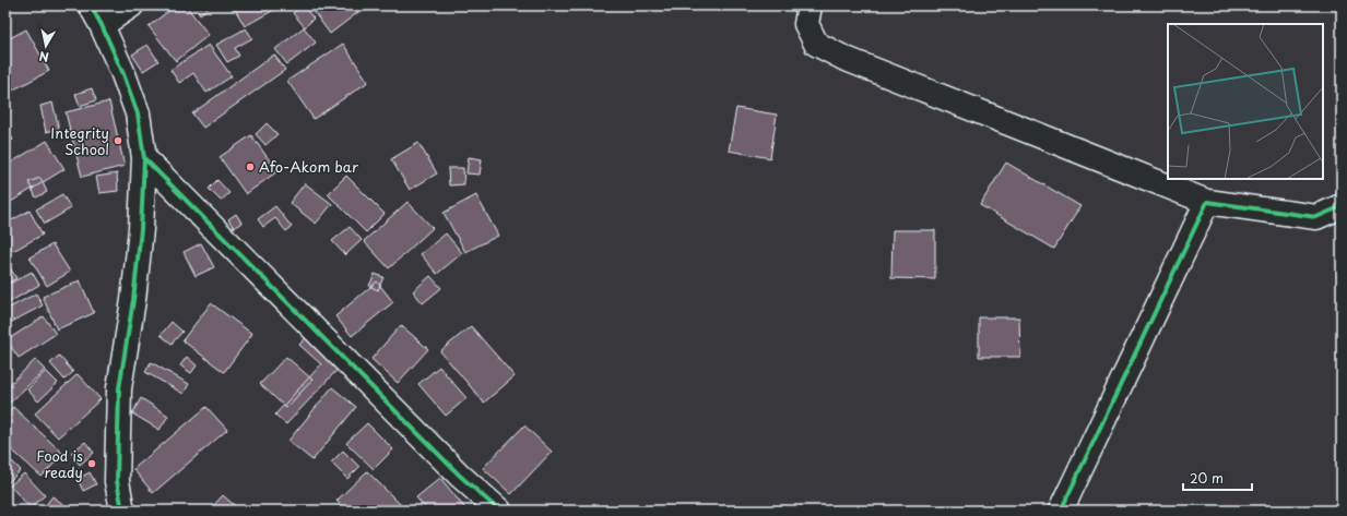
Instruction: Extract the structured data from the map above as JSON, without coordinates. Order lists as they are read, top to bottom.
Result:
{
  "places": ["Integrity School", "Afo-Akom bar", "Food is ready"],
  "scale_bar": "20 m",
  "north": "bottom"
}
